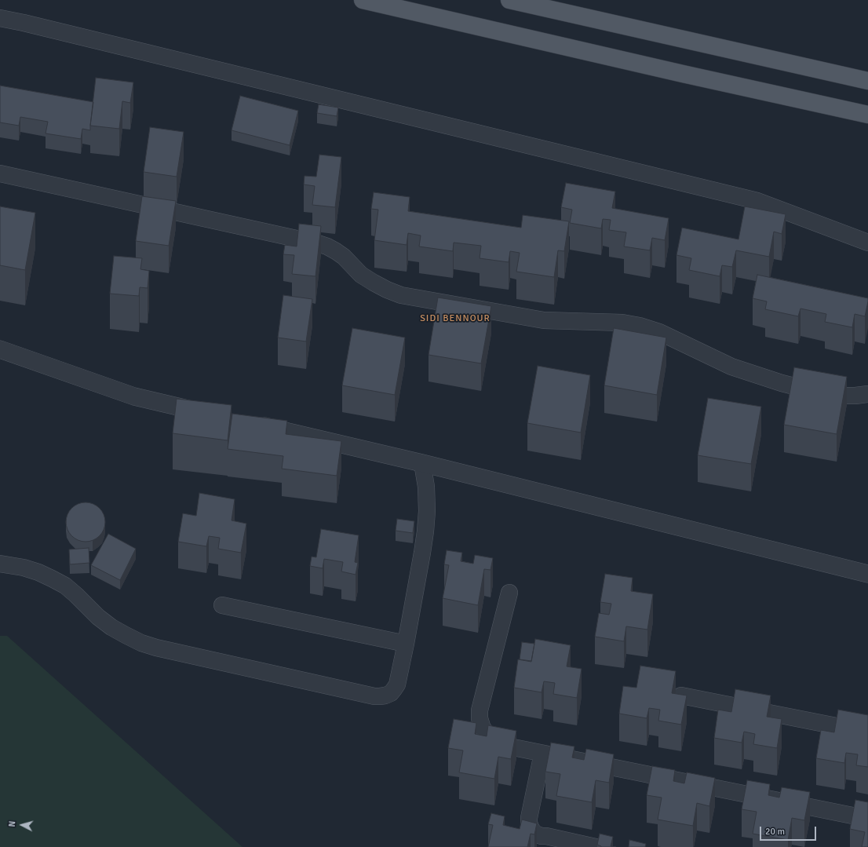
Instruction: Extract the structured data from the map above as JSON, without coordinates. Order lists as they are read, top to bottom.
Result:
{
  "districts": ["SIDI BENNOUR"],
  "scale_bar": "20 m",
  "north": "left"
}
